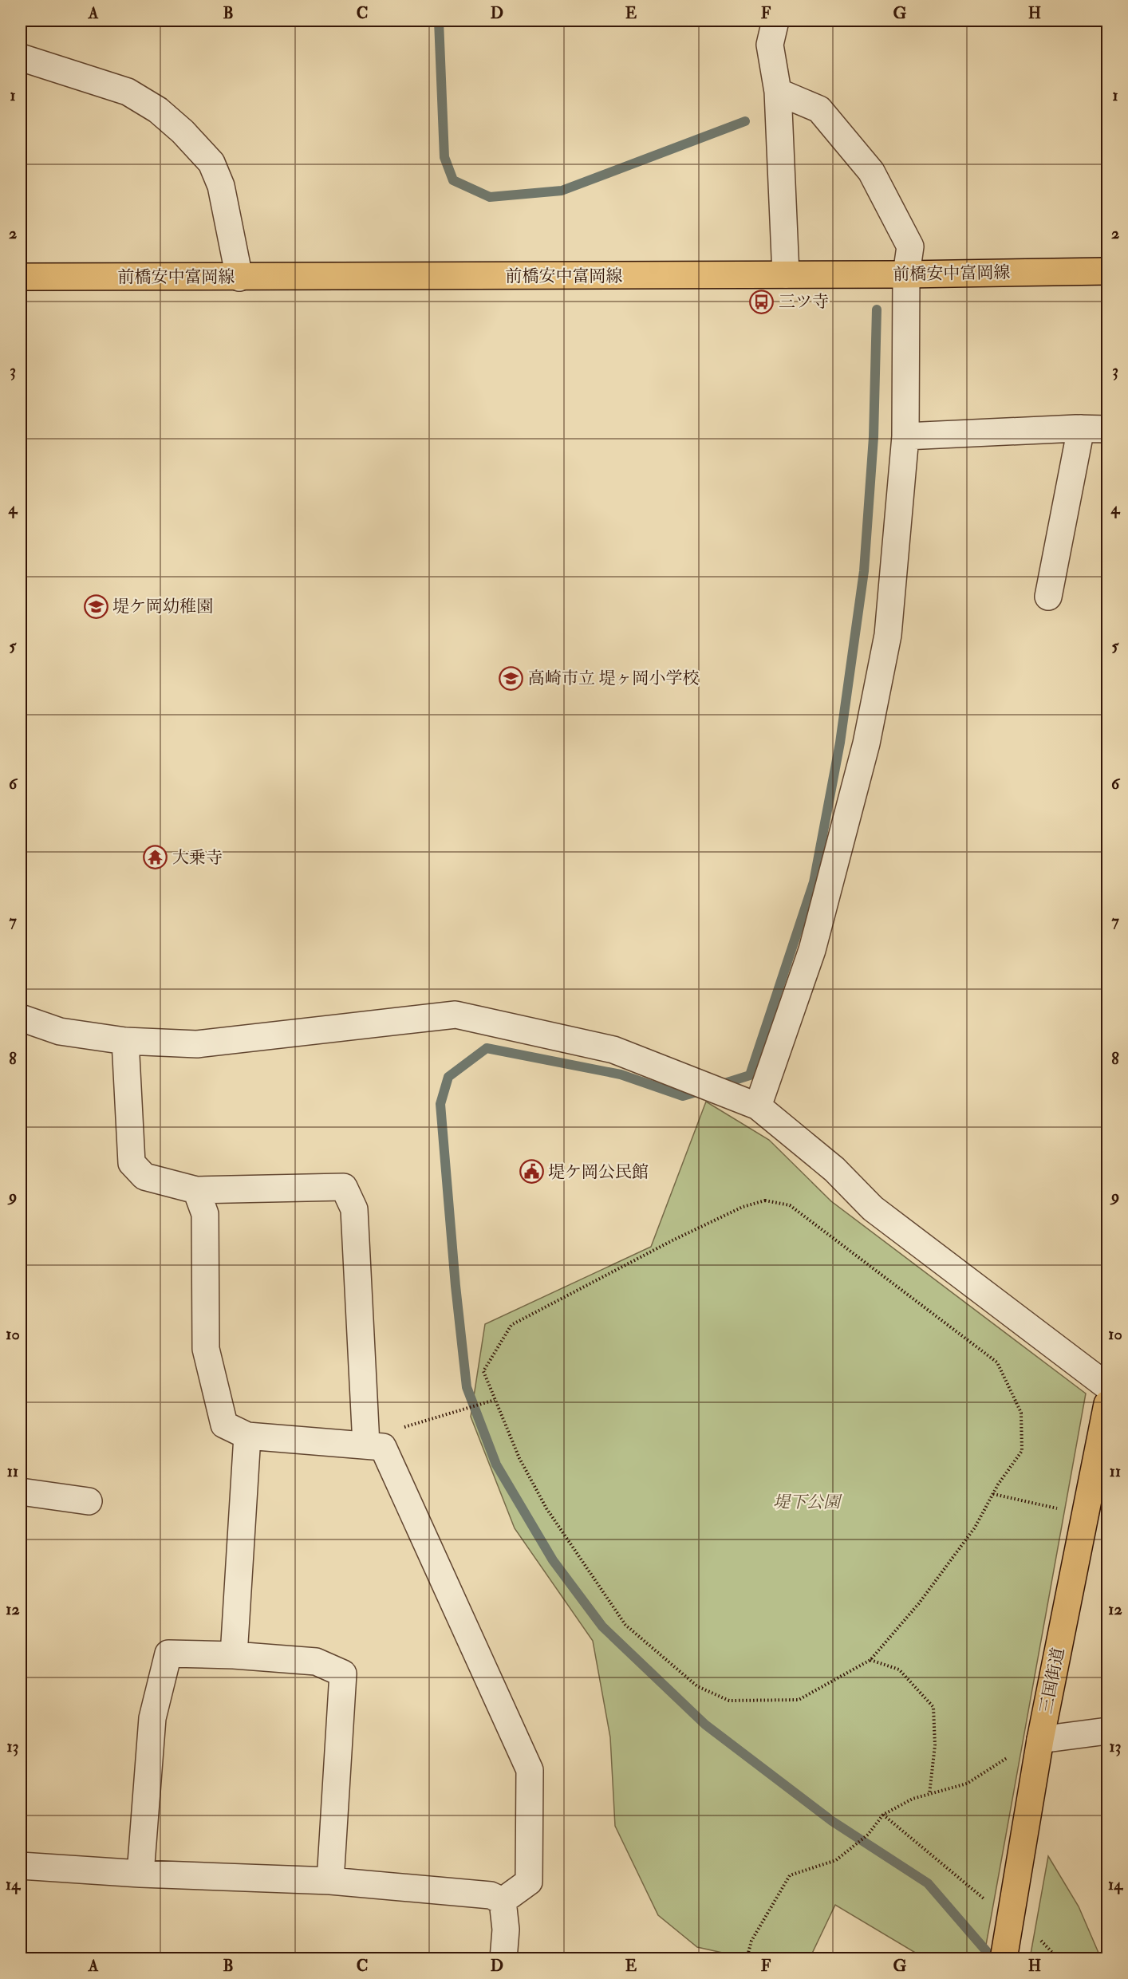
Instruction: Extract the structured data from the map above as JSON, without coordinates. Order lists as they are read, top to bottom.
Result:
{
  "streets": {
    "main road": ["前橋安中富岡線", "三国街道"]
  },
  "parks": ["堤下公園"],
  "places": {
    "bus stop": ["三ツ寺"],
    "school or university": ["堤ケ岡幼稚園", "高崎市立 堤ヶ岡小学校"],
    "temple": ["大乗寺"],
    "public building": ["堤ケ岡公民館"]
  },
  "grid": {
    "columns": [
      "A",
      "B",
      "C",
      "D",
      "E",
      "F",
      "G",
      "H"
    ],
    "rows": [
      "1",
      "2",
      "3",
      "4",
      "5",
      "6",
      "7",
      "8",
      "9",
      "10",
      "11",
      "12",
      "13",
      "14"
    ]
  }
}
